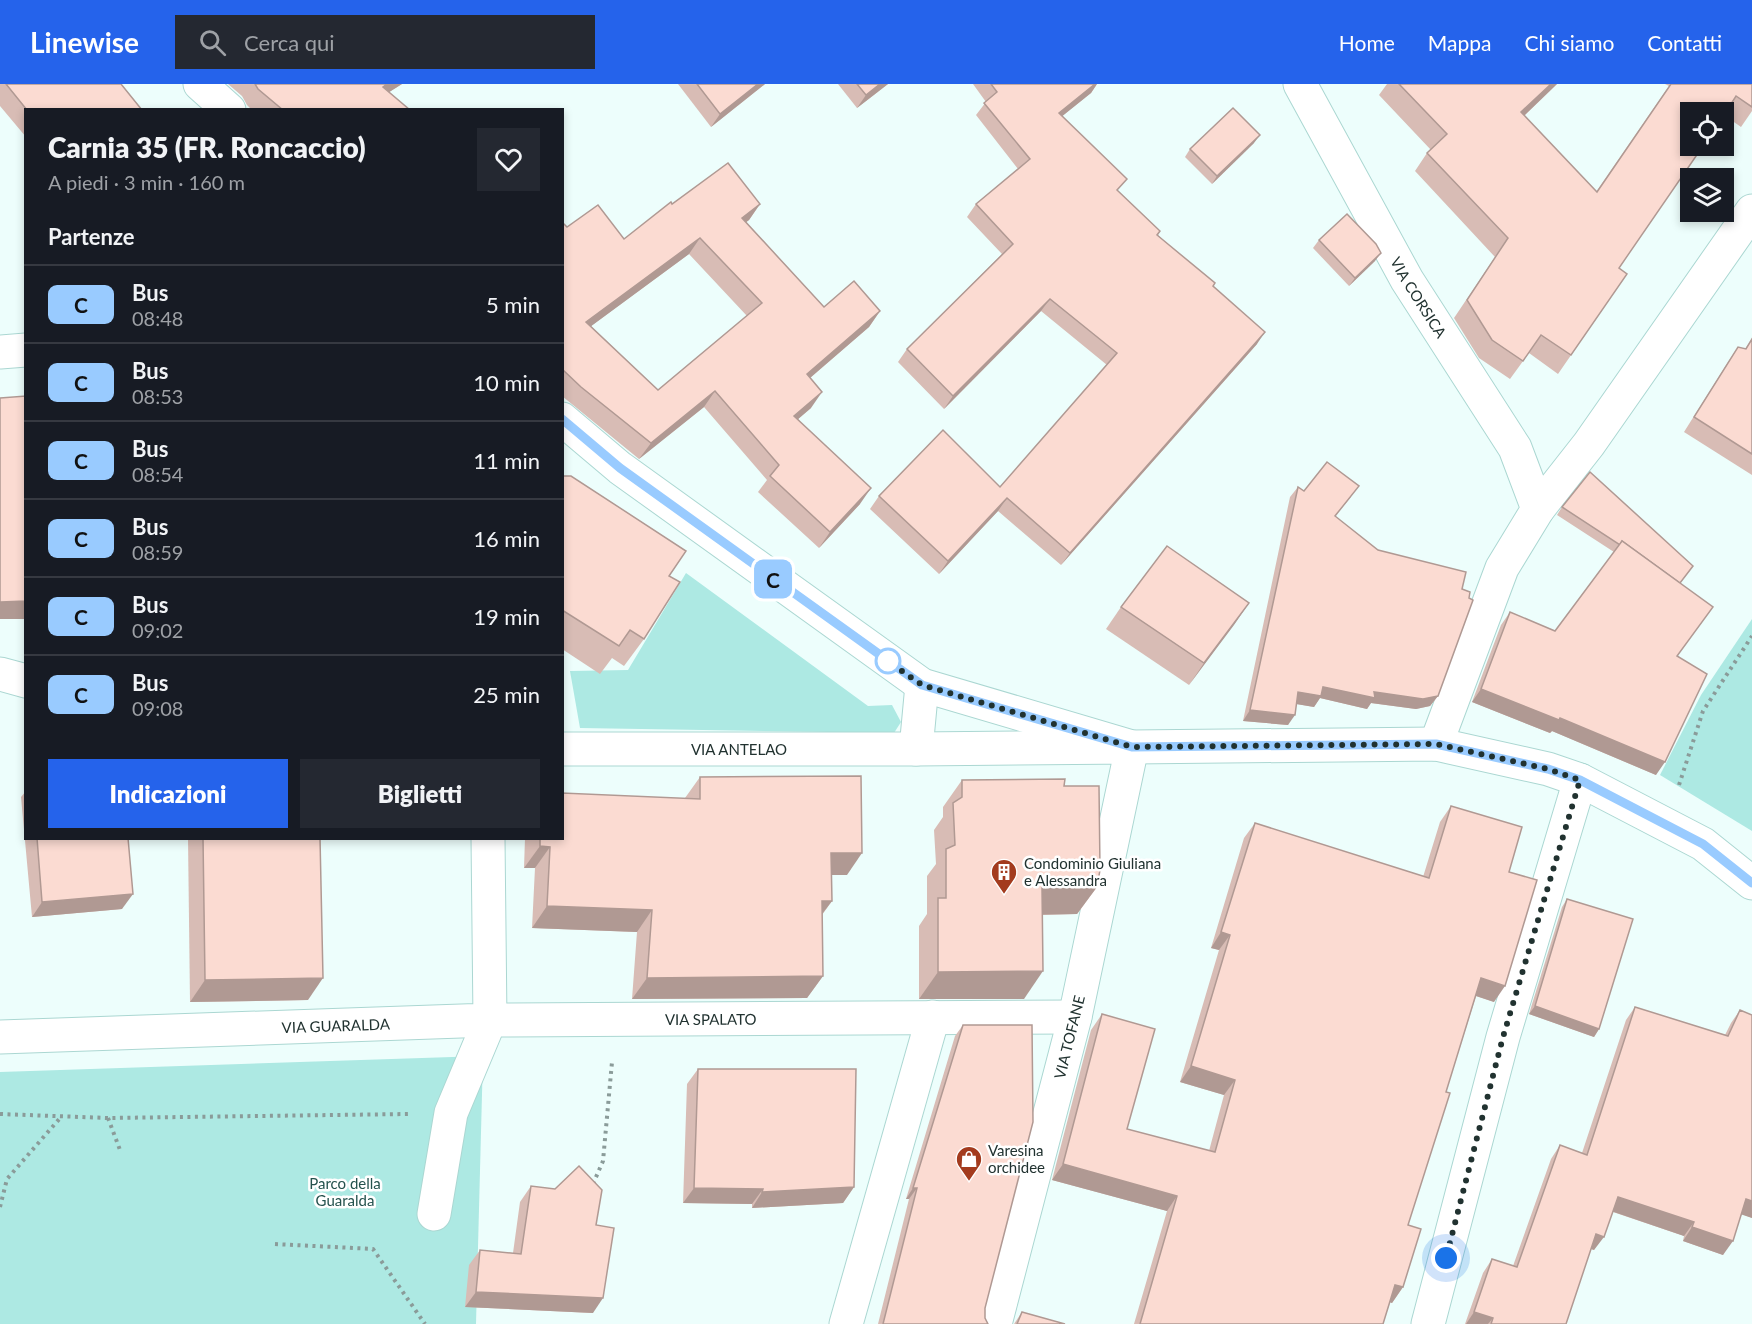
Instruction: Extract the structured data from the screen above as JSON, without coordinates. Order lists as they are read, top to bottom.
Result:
{
  "streets": {
    "street": [
      "VIA CORSICA",
      "VIA ANTELAO",
      "VIA SPALATO",
      "VIA GUARALDA",
      "VIA TOFANE"
    ]
  },
  "crossings": [
    ["VIA ANTELAO", "VIA TOFANE"],
    ["VIA SPALATO", "VIA GUARALDA"],
    ["VIA SPALATO", "VIA TOFANE"]
  ],
  "parks": ["Parco della Guaralda"],
  "places": {
    "building": ["Condominio Giuliana e Alessandra"],
    "shop": ["Varesina orchidee"]
  },
  "lines": ["bus line C"],
  "page": {
    "header": "Linewise",
    "search": "Cerca qui",
    "nav": [
      "Home",
      "Mappa",
      "Chi siamo",
      "Contatti"
    ],
    "on_map": "C",
    "heading": [
      ["Carnia 35 (FR. Roncaccio)", "A piedi · 3 min · 160 m"],
      "Partenze"
    ],
    "list": [
      {
        "mark": "C",
        "name": "Bus",
        "note": "08:48",
        "value": "5 min"
      },
      {
        "mark": "C",
        "name": "Bus",
        "note": "08:53",
        "value": "10 min"
      },
      {
        "mark": "C",
        "name": "Bus",
        "note": "08:54",
        "value": "11 min"
      },
      {
        "mark": "C",
        "name": "Bus",
        "note": "08:59",
        "value": "16 min"
      },
      {
        "mark": "C",
        "name": "Bus",
        "note": "09:02",
        "value": "19 min"
      },
      {
        "mark": "C",
        "name": "Bus",
        "note": "09:08",
        "value": "25 min"
      }
    ],
    "buttons": ["Indicazioni", "Biglietti"]
  }
}
